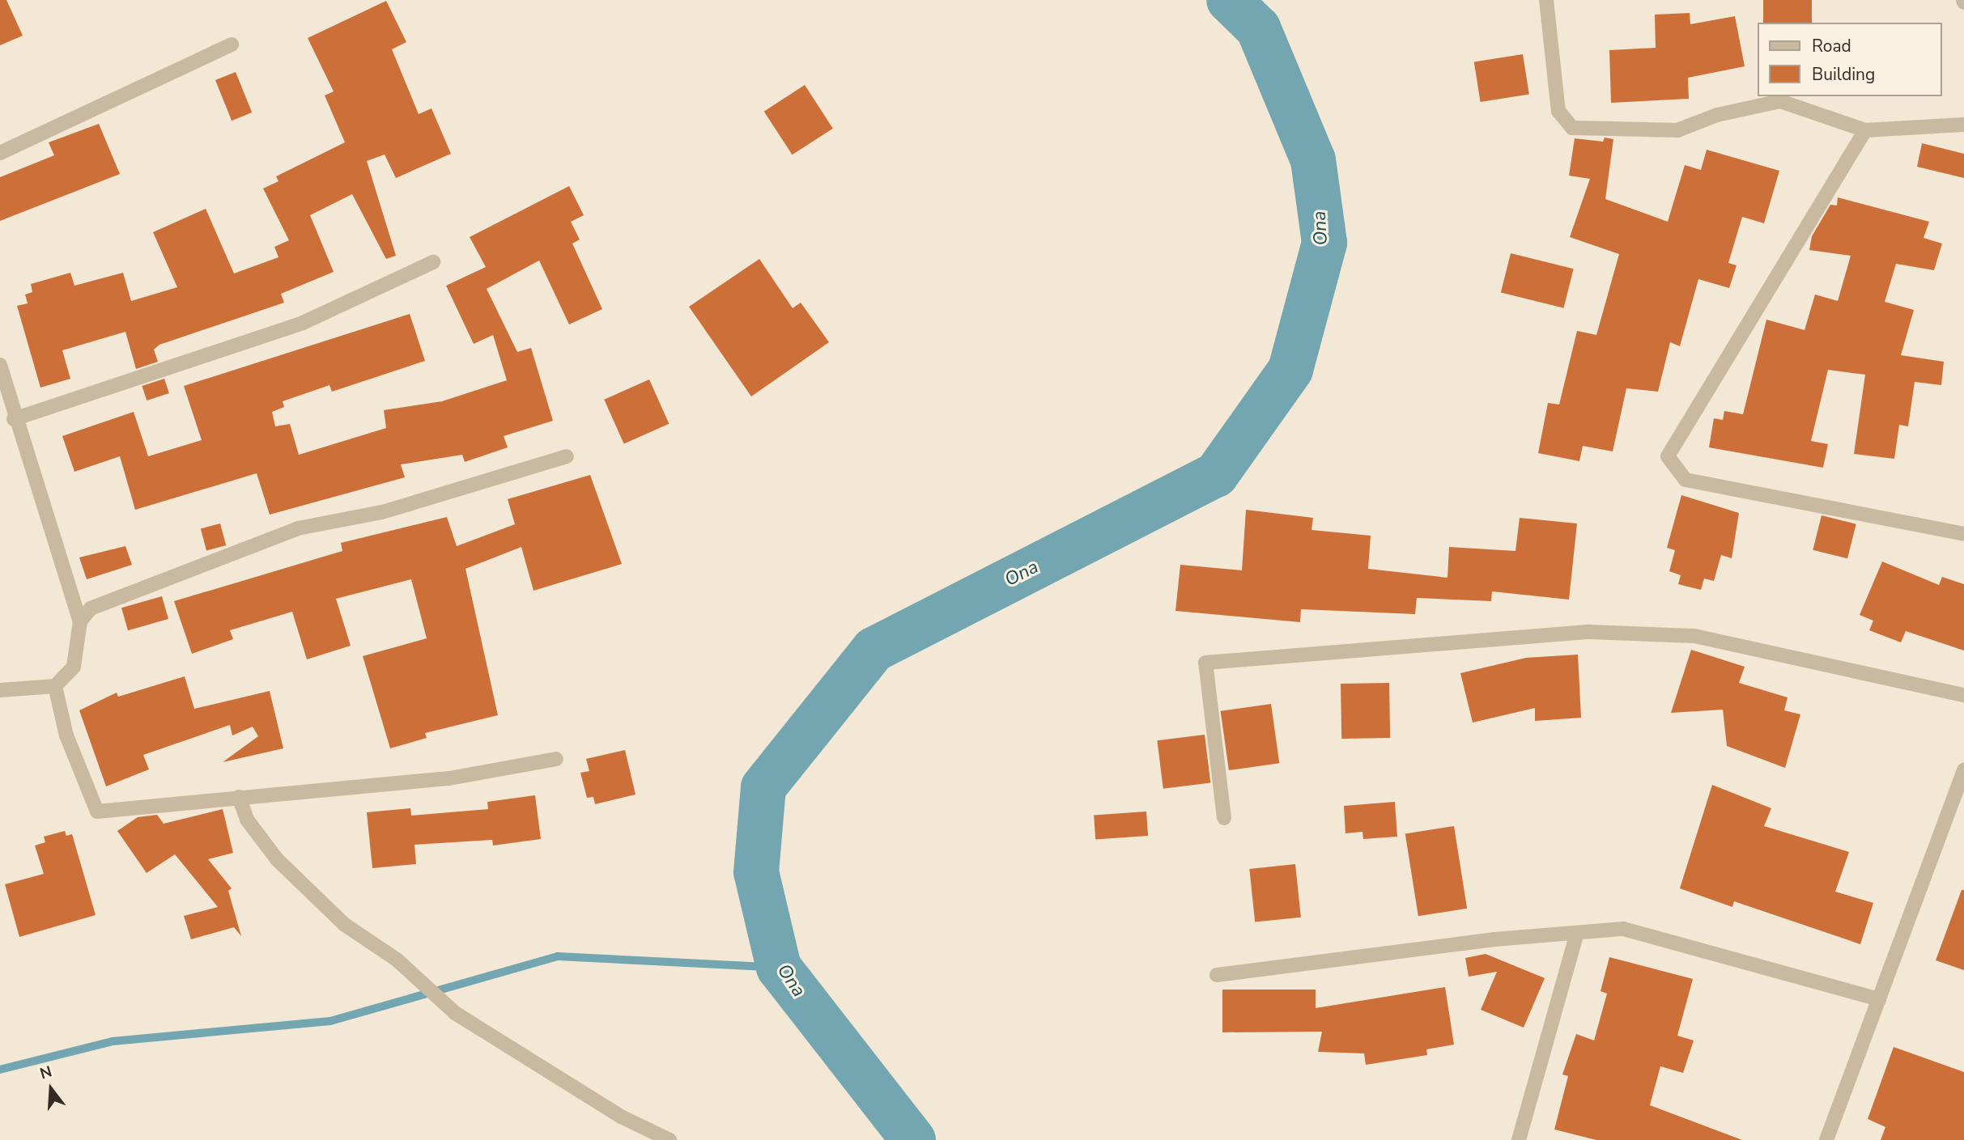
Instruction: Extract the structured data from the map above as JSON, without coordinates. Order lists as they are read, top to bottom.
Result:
{
  "water": ["Ona"],
  "legend": ["Road", "Building"],
  "north": "top"
}
